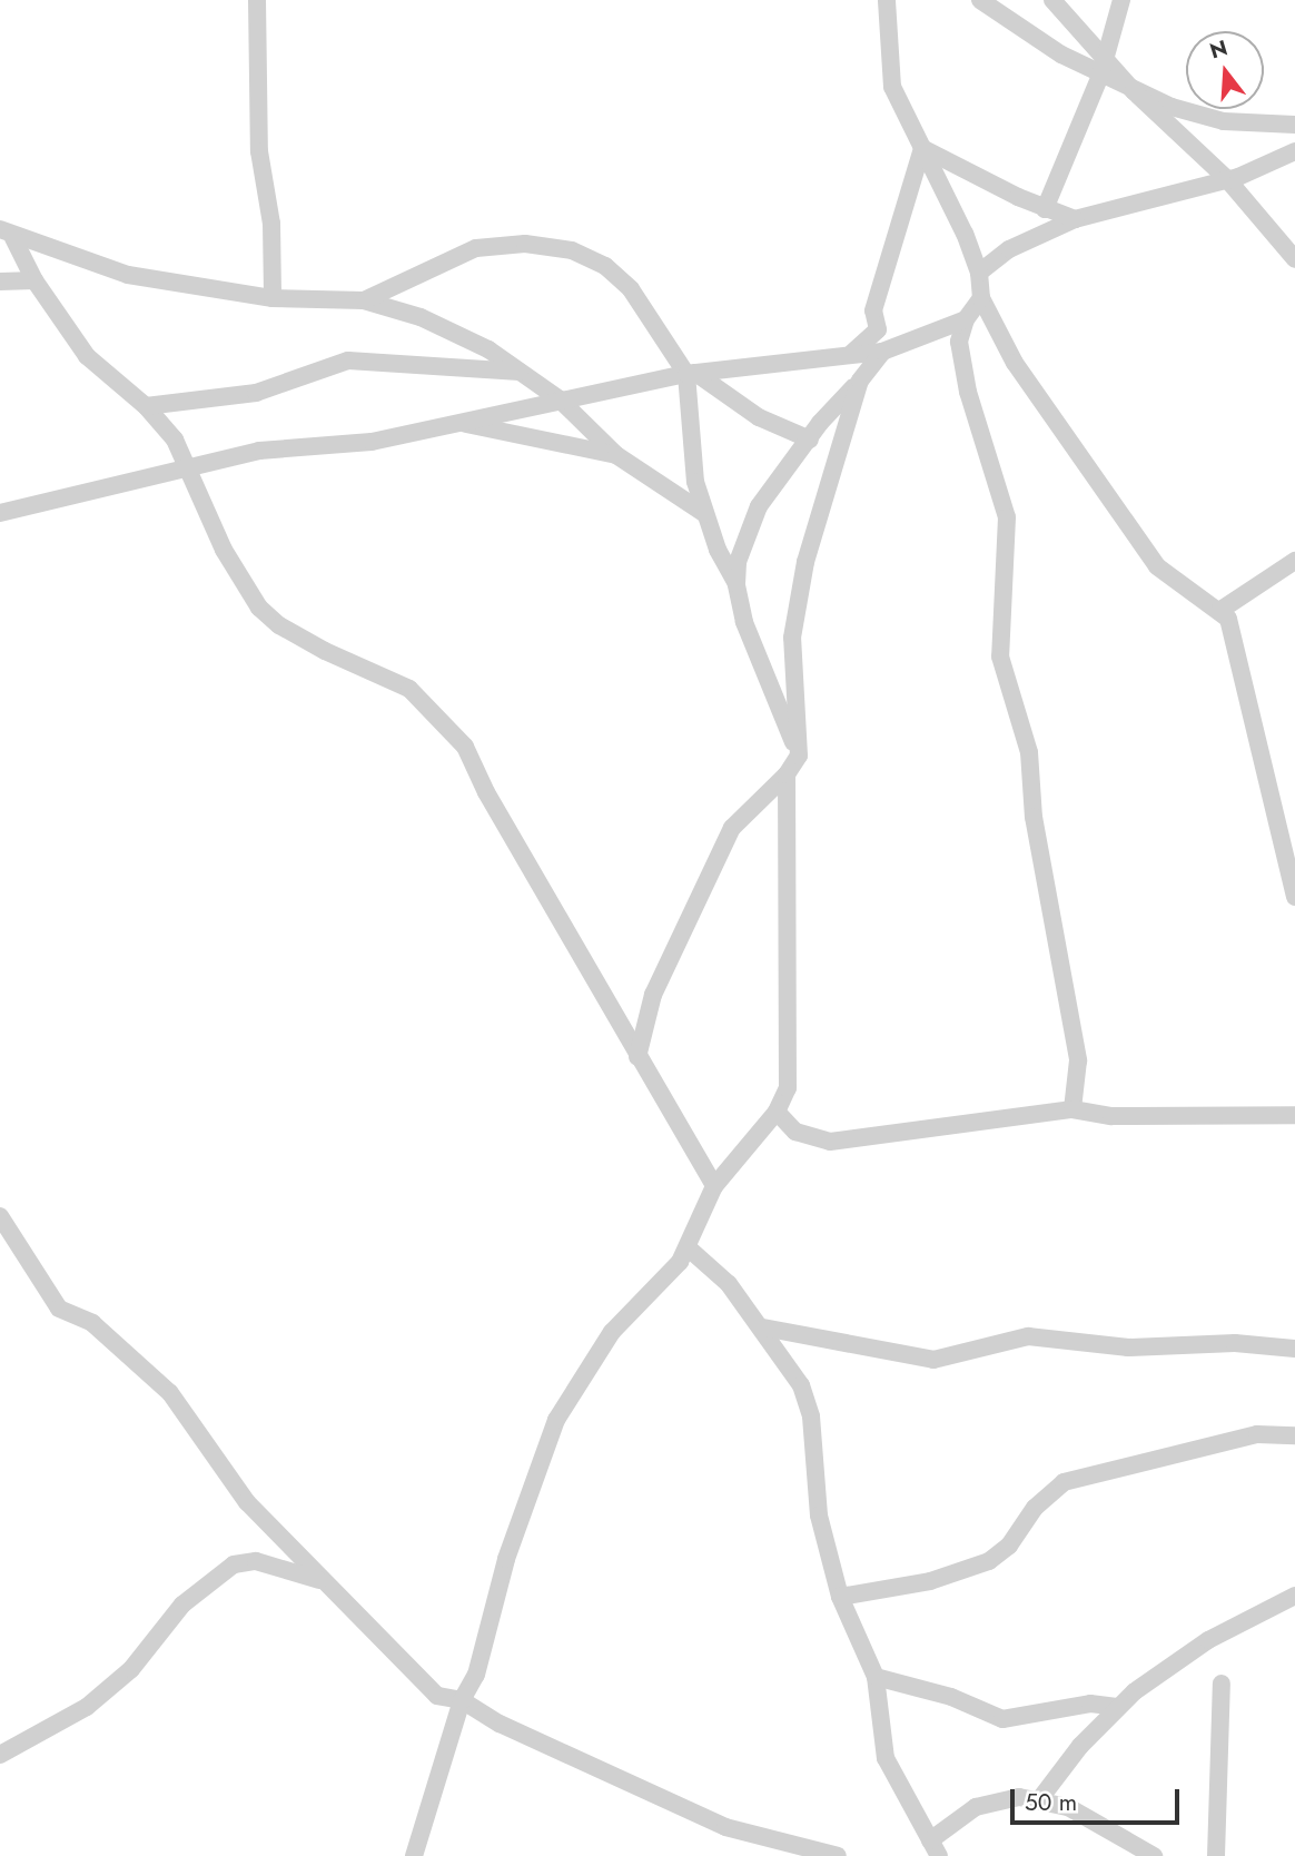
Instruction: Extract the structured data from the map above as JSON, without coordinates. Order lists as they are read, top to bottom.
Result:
{
  "scale_bar": "50 m",
  "north": "top"
}
